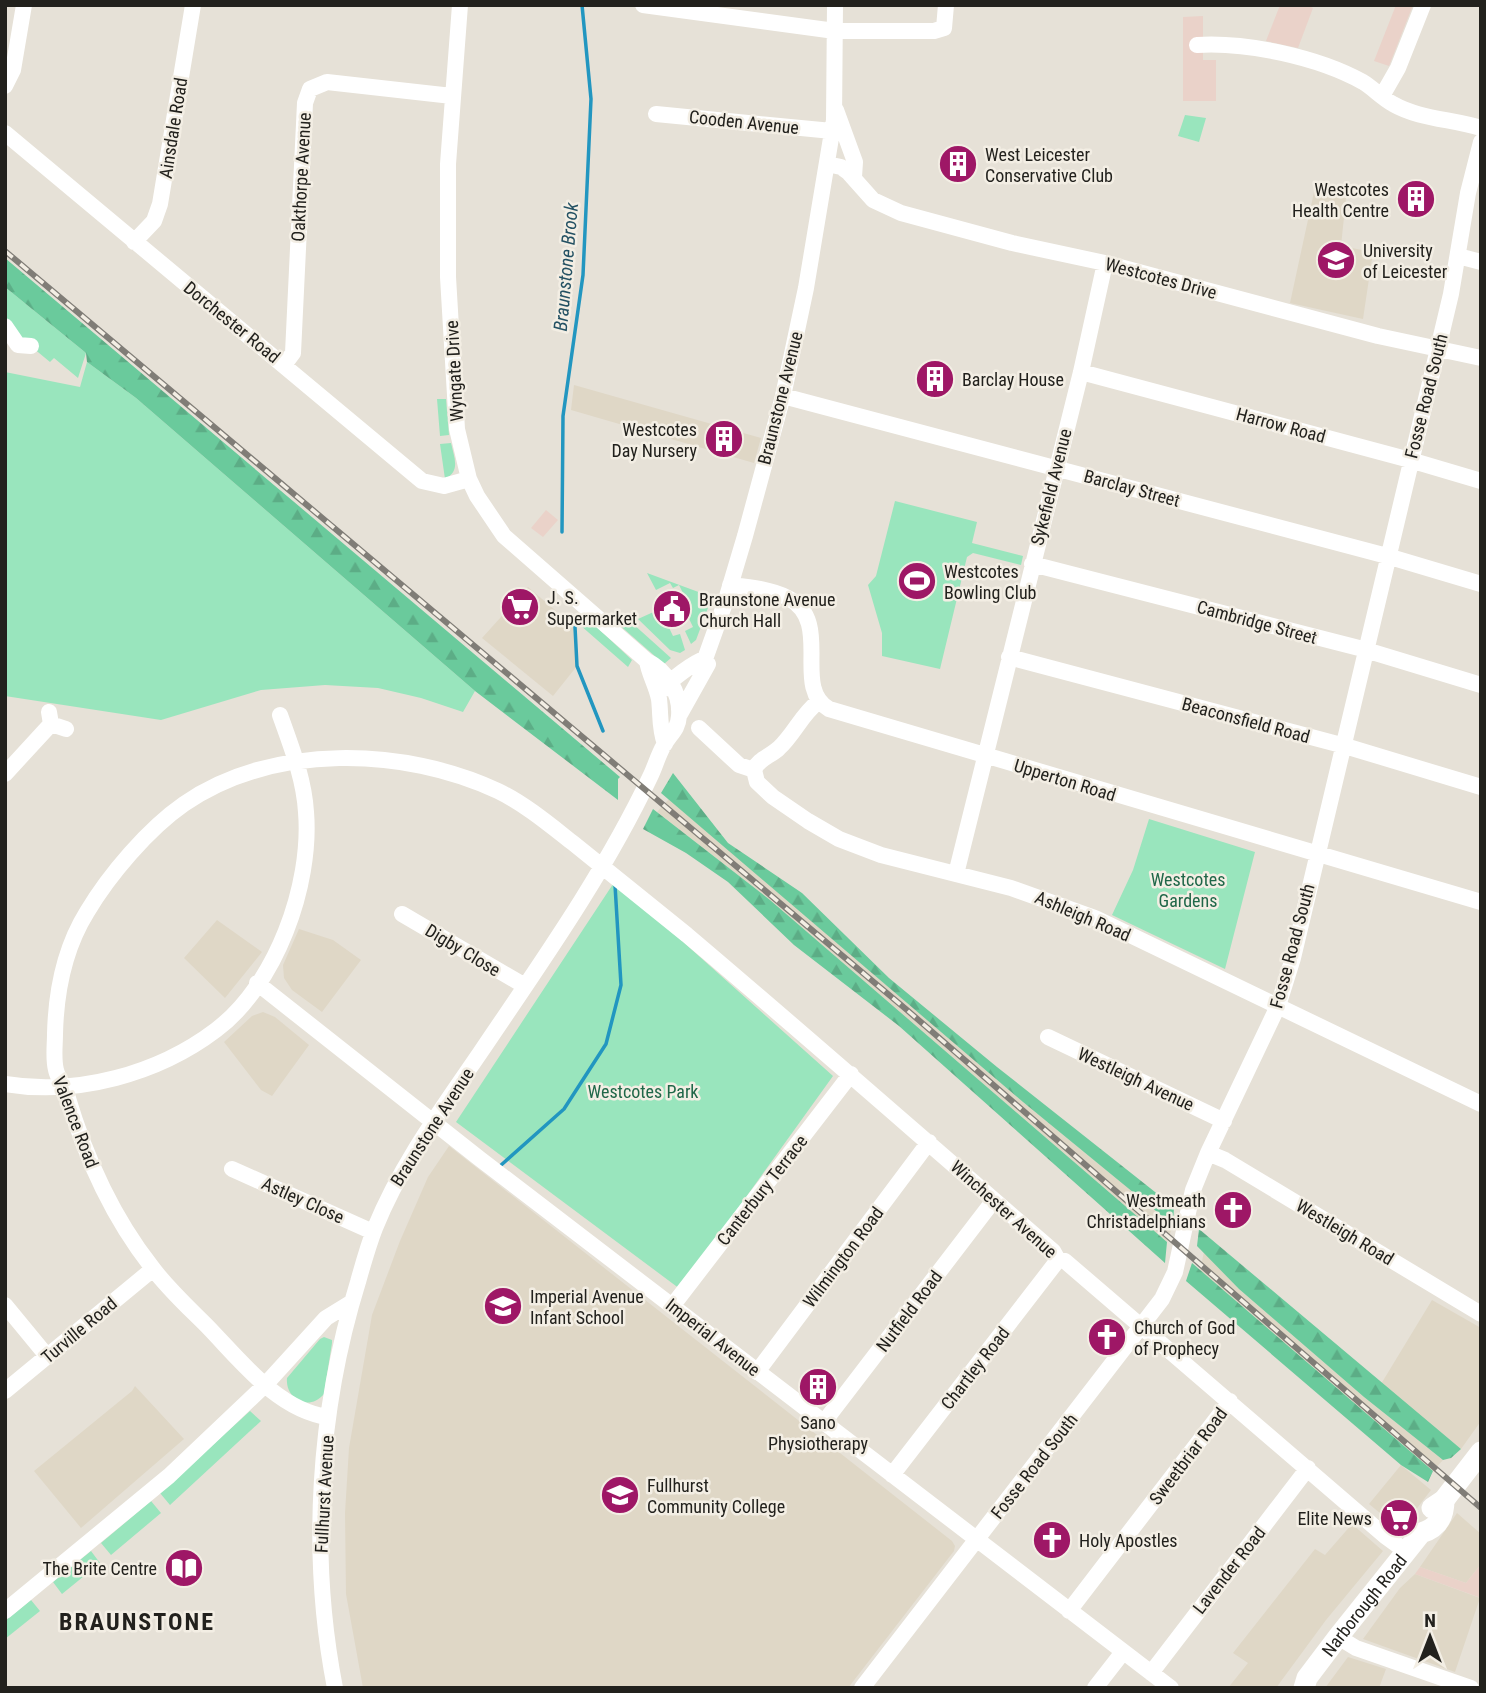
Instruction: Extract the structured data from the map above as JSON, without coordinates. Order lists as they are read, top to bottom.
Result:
{
  "streets": {
    "main road": ["Narborough Road"],
    "street": [
      "Cooden Avenue",
      "Ainsdale Road",
      "Oakthorpe Avenue",
      "Westcotes Drive",
      "Dorchester Road",
      "Wyngate Drive",
      "Fosse Road South",
      "Braunstone Avenue",
      "Harrow Road",
      "Sykefield Avenue",
      "Barclay Street",
      "Cambridge Street",
      "Beaconsfield Road",
      "Upperton Road",
      "Ashleigh Road",
      "Digby Close",
      "Westleigh Avenue",
      "Valence Road",
      "Canterbury Terrace",
      "Astley Close",
      "Winchester Avenue",
      "Westleigh Road",
      "Wilmington Road",
      "Nutfield Road",
      "Turville Road",
      "Imperial Avenue",
      "Chartley Road",
      "Sweetbriar Road",
      "Fullhurst Avenue",
      "Lavender Road"
    ]
  },
  "crossings": [
    ["Cooden Avenue", "Braunstone Avenue"],
    ["Ainsdale Road", "Dorchester Road"],
    ["Oakthorpe Avenue", "Dorchester Road"],
    ["Oakthorpe Avenue", "Wyngate Drive"],
    ["Westcotes Drive", "Fosse Road South"],
    ["Westcotes Drive", "Braunstone Avenue"],
    ["Westcotes Drive", "Sykefield Avenue"],
    ["Dorchester Road", "Wyngate Drive"],
    ["Fosse Road South", "Harrow Road"],
    ["Fosse Road South", "Barclay Street"],
    ["Fosse Road South", "Cambridge Street"],
    ["Fosse Road South", "Beaconsfield Road"],
    ["Fosse Road South", "Upperton Road"],
    ["Fosse Road South", "Ashleigh Road"],
    ["Fosse Road South", "Westleigh Avenue"],
    ["Fosse Road South", "Winchester Avenue"],
    ["Fosse Road South", "Westleigh Road"],
    ["Fosse Road South", "Imperial Avenue"],
    ["Braunstone Avenue", "Barclay Street"],
    ["Braunstone Avenue", "Digby Close"],
    ["Braunstone Avenue", "Valence Road"],
    ["Braunstone Avenue", "Astley Close"],
    ["Braunstone Avenue", "Winchester Avenue"],
    ["Braunstone Avenue", "Imperial Avenue"],
    ["Braunstone Avenue", "Fullhurst Avenue"],
    ["Harrow Road", "Sykefield Avenue"],
    ["Sykefield Avenue", "Barclay Street"],
    ["Sykefield Avenue", "Cambridge Street"],
    ["Sykefield Avenue", "Beaconsfield Road"],
    ["Sykefield Avenue", "Upperton Road"],
    ["Sykefield Avenue", "Ashleigh Road"],
    ["Valence Road", "Winchester Avenue"],
    ["Valence Road", "Turville Road"],
    ["Valence Road", "Fullhurst Avenue"],
    ["Canterbury Terrace", "Winchester Avenue"],
    ["Canterbury Terrace", "Imperial Avenue"],
    ["Winchester Avenue", "Wilmington Road"],
    ["Winchester Avenue", "Nutfield Road"],
    ["Winchester Avenue", "Chartley Road"],
    ["Winchester Avenue", "Sweetbriar Road"],
    ["Winchester Avenue", "Lavender Road"],
    ["Winchester Avenue", "Narborough Road"],
    ["Wilmington Road", "Imperial Avenue"],
    ["Nutfield Road", "Imperial Avenue"],
    ["Imperial Avenue", "Chartley Road"],
    ["Imperial Avenue", "Sweetbriar Road"],
    ["Imperial Avenue", "Lavender Road"]
  ],
  "districts": ["BRAUNSTONE"],
  "water": ["Braunstone Brook"],
  "parks": ["Westcotes Gardens", "Westcotes Park"],
  "places": {
    "building": [
      "West Leicester Conservative Club",
      "Westcotes Health Centre",
      "Barclay House",
      "Westcotes Day Nursery",
      "Sano Physiotherapy"
    ],
    "school or university": ["University of Leicester", "Imperial Avenue Infant School", "Fullhurst Community College"],
    "sports": ["Westcotes Bowling Club"],
    "supermarket": ["J. S. Supermarket", "Elite News"],
    "public building": ["Braunstone Avenue Church Hall"],
    "church": ["Westmeath Christadelphians", "Church of God of Prophecy", "Holy Apostles"],
    "library": ["The Brite Centre"]
  },
  "north": "top"
}
